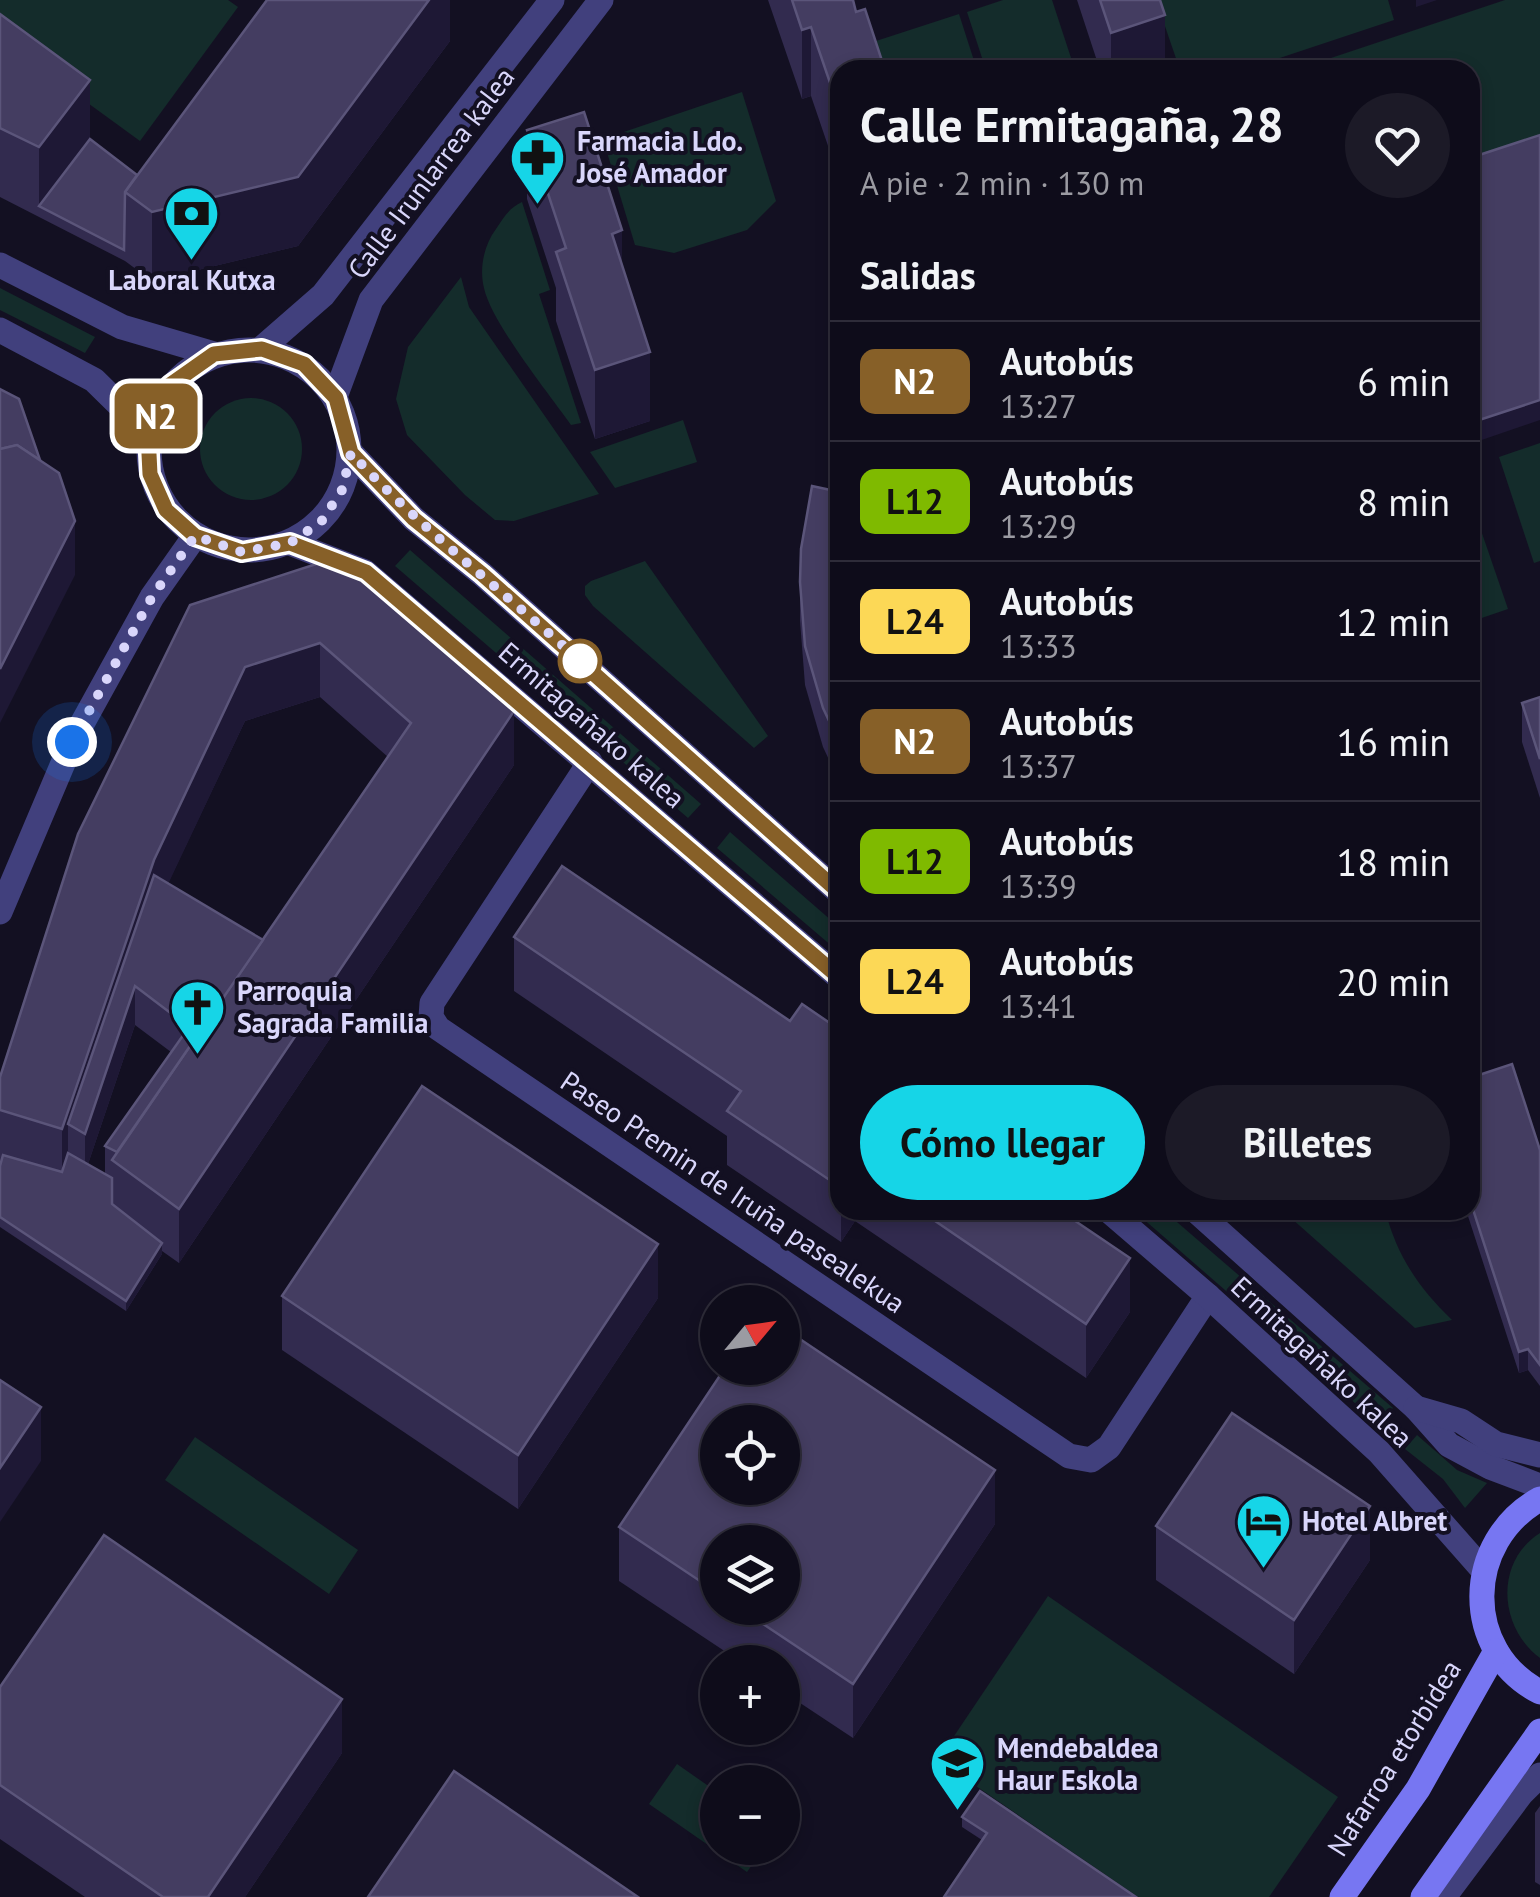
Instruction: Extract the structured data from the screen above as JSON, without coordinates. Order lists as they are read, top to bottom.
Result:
{
  "streets": {
    "main road": ["Nafarroa etorbidea"],
    "street": ["Calle Irunlarrea kalea", "Ermitagañako kalea", "Paseo Premin de Iruña pasealekua"]
  },
  "crossings": [
    ["Calle Irunlarrea kalea", "Ermitagañako kalea"],
    ["Ermitagañako kalea", "Paseo Premin de Iruña pasealekua"]
  ],
  "places": {
    "pharmacy": ["Farmacia Ldo. José Amador"],
    "bank": ["Laboral Kutxa"],
    "church": ["Parroquia Sagrada Familia"],
    "hotel": ["Hotel Albret"],
    "school or university": ["Mendebaldea Haur Eskola"]
  },
  "lines": ["bus line N2"],
  "north": "top right",
  "page": {
    "on_map": "N2",
    "heading": [
      ["Calle Ermitagaña, 28", "A pie · 2 min · 130 m"],
      "Salidas"
    ],
    "list": [
      {
        "mark": "N2",
        "name": "Autobús",
        "note": "13:27",
        "value": "6 min"
      },
      {
        "mark": "L12",
        "name": "Autobús",
        "note": "13:29",
        "value": "8 min"
      },
      {
        "mark": "L24",
        "name": "Autobús",
        "note": "13:33",
        "value": "12 min"
      },
      {
        "mark": "N2",
        "name": "Autobús",
        "note": "13:37",
        "value": "16 min"
      },
      {
        "mark": "L12",
        "name": "Autobús",
        "note": "13:39",
        "value": "18 min"
      },
      {
        "mark": "L24",
        "name": "Autobús",
        "note": "13:41",
        "value": "20 min"
      }
    ],
    "buttons": ["Cómo llegar", "Billetes"],
    "map_buttons": ["+", "−"]
  }
}
